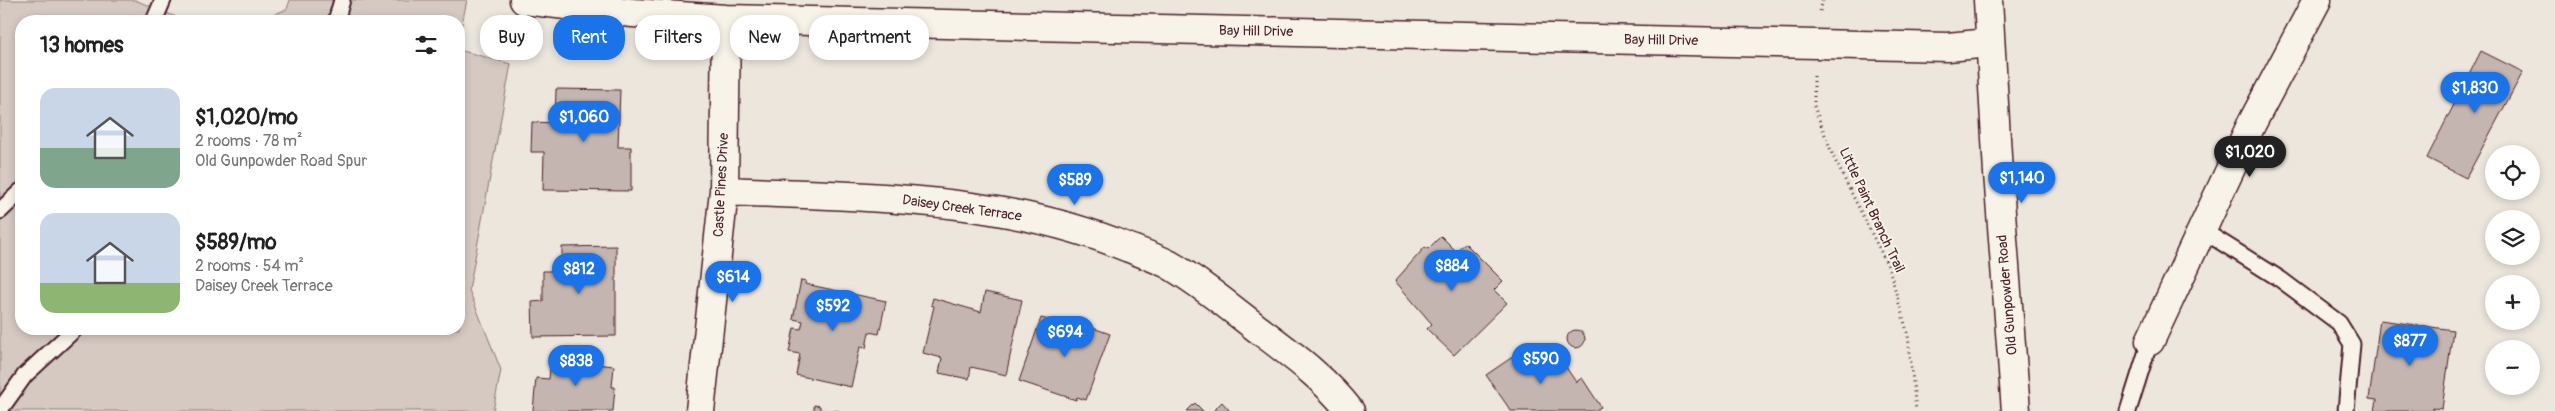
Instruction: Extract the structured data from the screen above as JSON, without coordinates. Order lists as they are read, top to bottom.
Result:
{
  "streets": {
    "street": [
      "Bay Hill Drive",
      "Castle Pines Drive",
      "Daisey Creek Terrace",
      "Old Gunpowder Road"
    ],
    "path": ["Little Paint Branch Trail"]
  },
  "crossings": [
    ["Bay Hill Drive", "Castle Pines Drive"],
    ["Bay Hill Drive", "Old Gunpowder Road"],
    ["Castle Pines Drive", "Daisey Creek Terrace"]
  ],
  "page": {
    "chip": [
      "Buy",
      "Rent",
      "Filters",
      "New",
      "Apartment"
    ],
    "heading": "13 homes",
    "price": [
      "$1,830",
      "$1,060",
      "$1,020",
      "$1,140",
      "$589",
      "$884",
      "$812",
      "$614",
      "$592",
      "$694",
      "$877",
      "$590",
      "$838"
    ],
    "list": [
      {
        "name": "$1,020/mo",
        "note": "2 rooms · 78 m² · Old Gunpowder Road Spur"
      },
      {
        "name": "$589/mo",
        "note": "2 rooms · 54 m² · Daisey Creek Terrace"
      }
    ],
    "map_buttons": ["+", "−"]
  }
}
